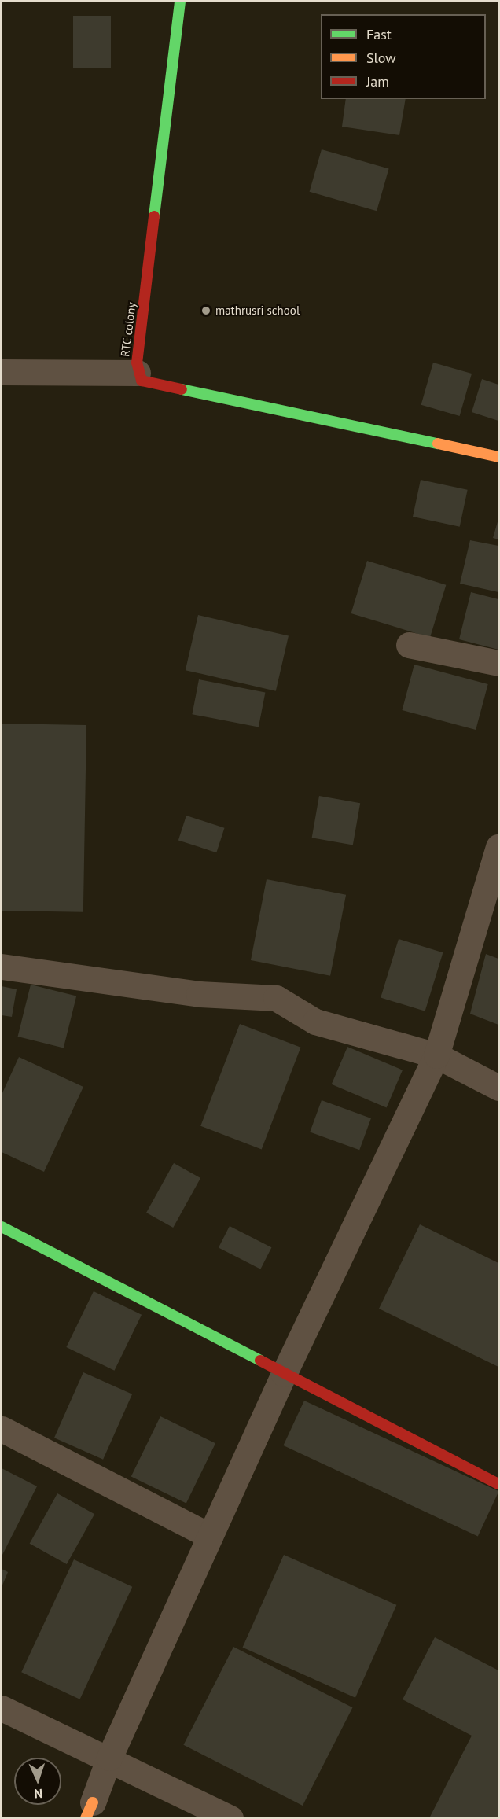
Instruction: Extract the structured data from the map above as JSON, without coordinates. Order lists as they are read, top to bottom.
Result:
{
  "streets": {
    "street": ["RTC colony"]
  },
  "places": ["mathrusri school"],
  "legend": ["Fast", "Slow", "Jam"],
  "north": "bottom"
}
